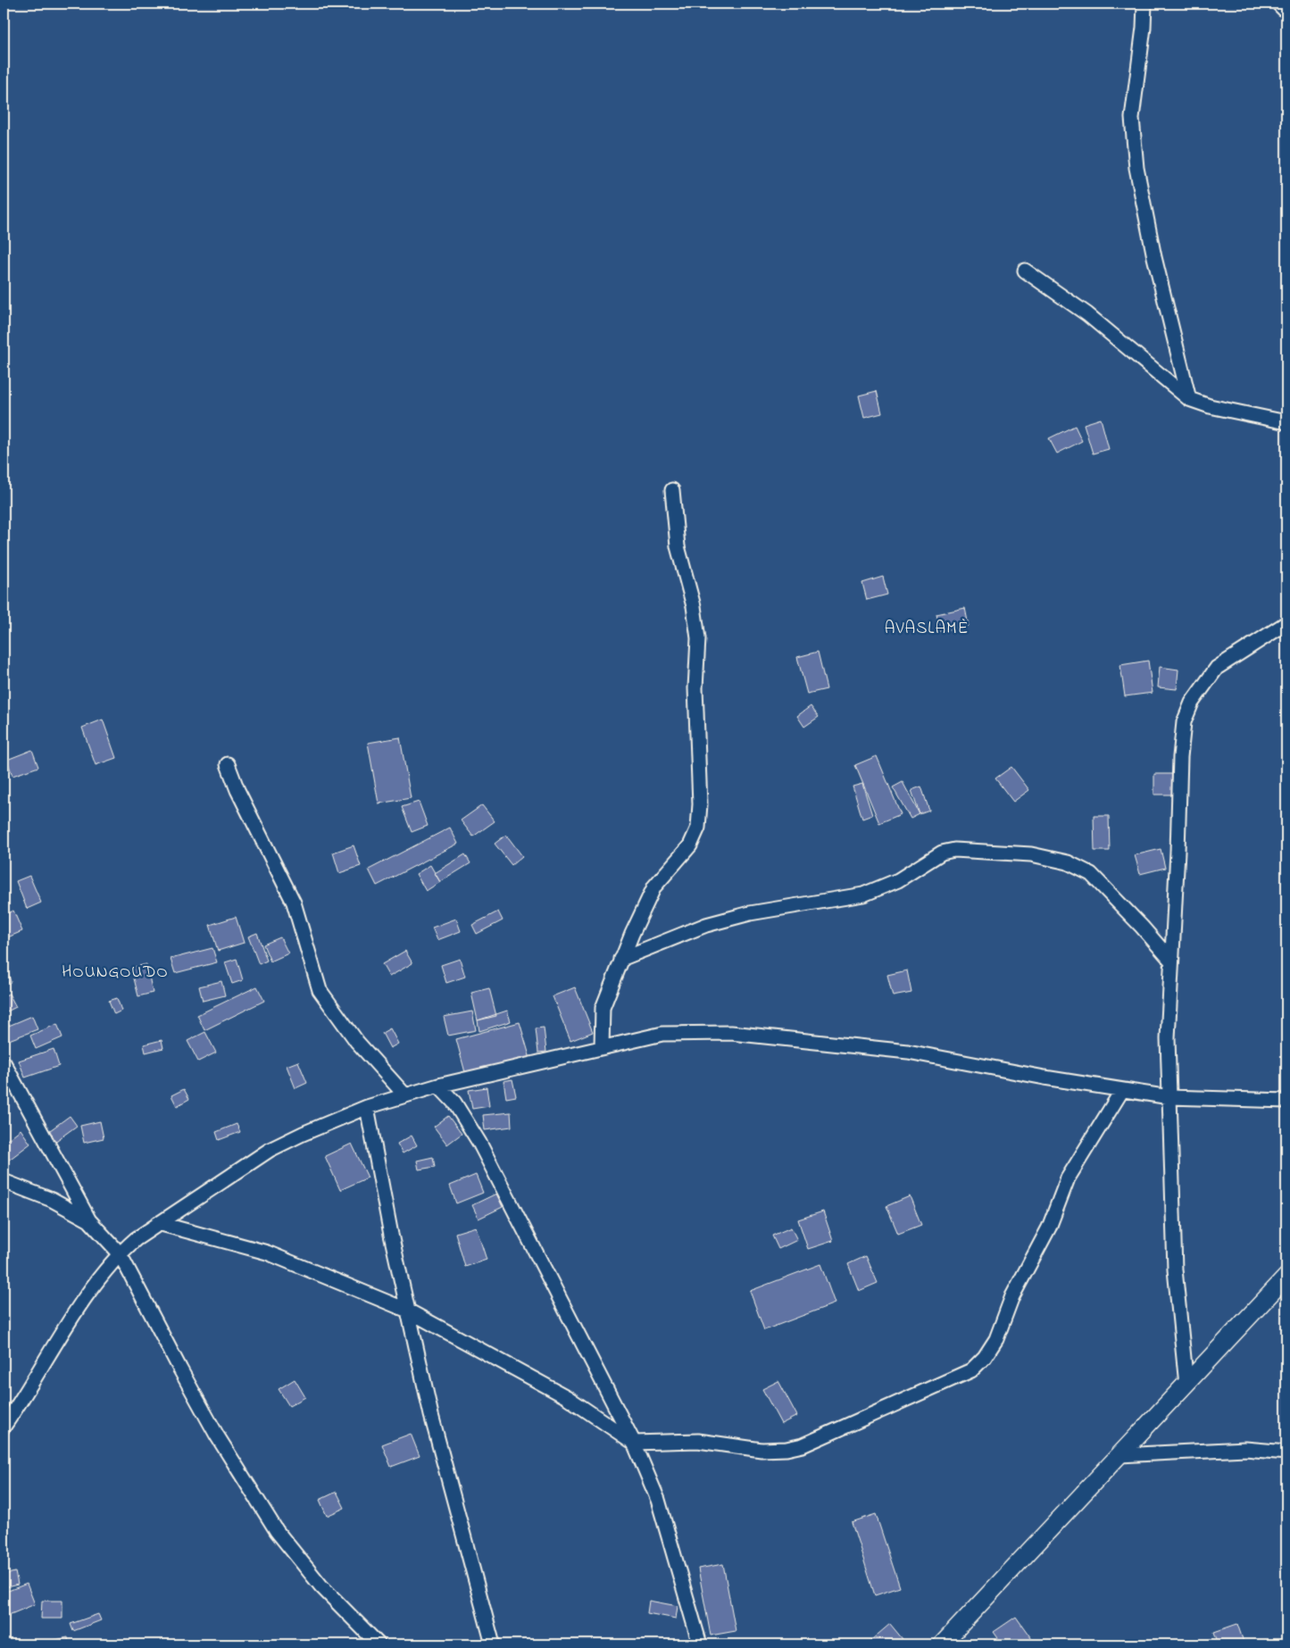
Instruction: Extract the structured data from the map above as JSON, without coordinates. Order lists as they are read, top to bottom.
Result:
{
  "districts": ["AVASLAMÈ", "HOUNGOUDO"]
}
